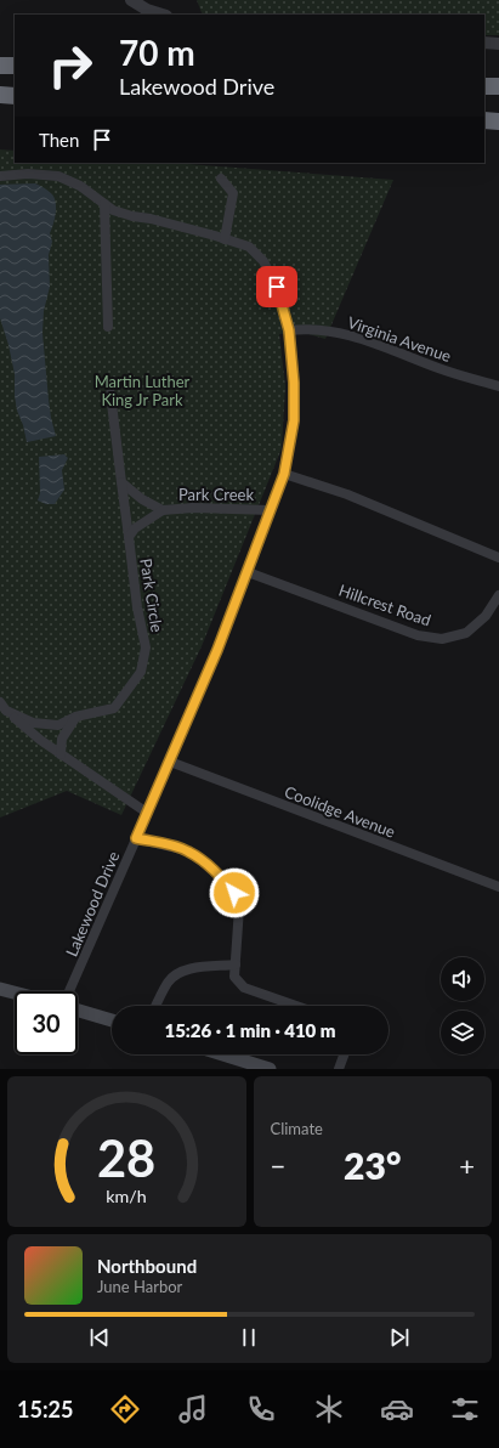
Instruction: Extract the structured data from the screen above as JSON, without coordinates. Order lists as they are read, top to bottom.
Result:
{
  "streets": {
    "street": [
      "Virginia Avenue",
      "Park Creek",
      "Park Circle",
      "Hillcrest Road",
      "Coolidge Avenue",
      "Lakewood Drive"
    ]
  },
  "crossings": [
    ["Virginia Avenue", "Lakewood Drive"],
    ["Park Creek", "Lakewood Drive"],
    ["Hillcrest Road", "Lakewood Drive"],
    ["Coolidge Avenue", "Lakewood Drive"]
  ],
  "parks": ["Martin Luther King Jr Park"],
  "page": {
    "turn": ["70 m", "Lakewood Drive"],
    "then": "Then",
    "limit": "30",
    "trip": "15:26 · 1 min · 410 m",
    "tile": "Climate",
    "heat": ["−", "23°", "+"],
    "song": ["Northbound", "June Harbor"],
    "tabs": "15:25",
    "gauge": ["28", "km/h"]
  }
}
